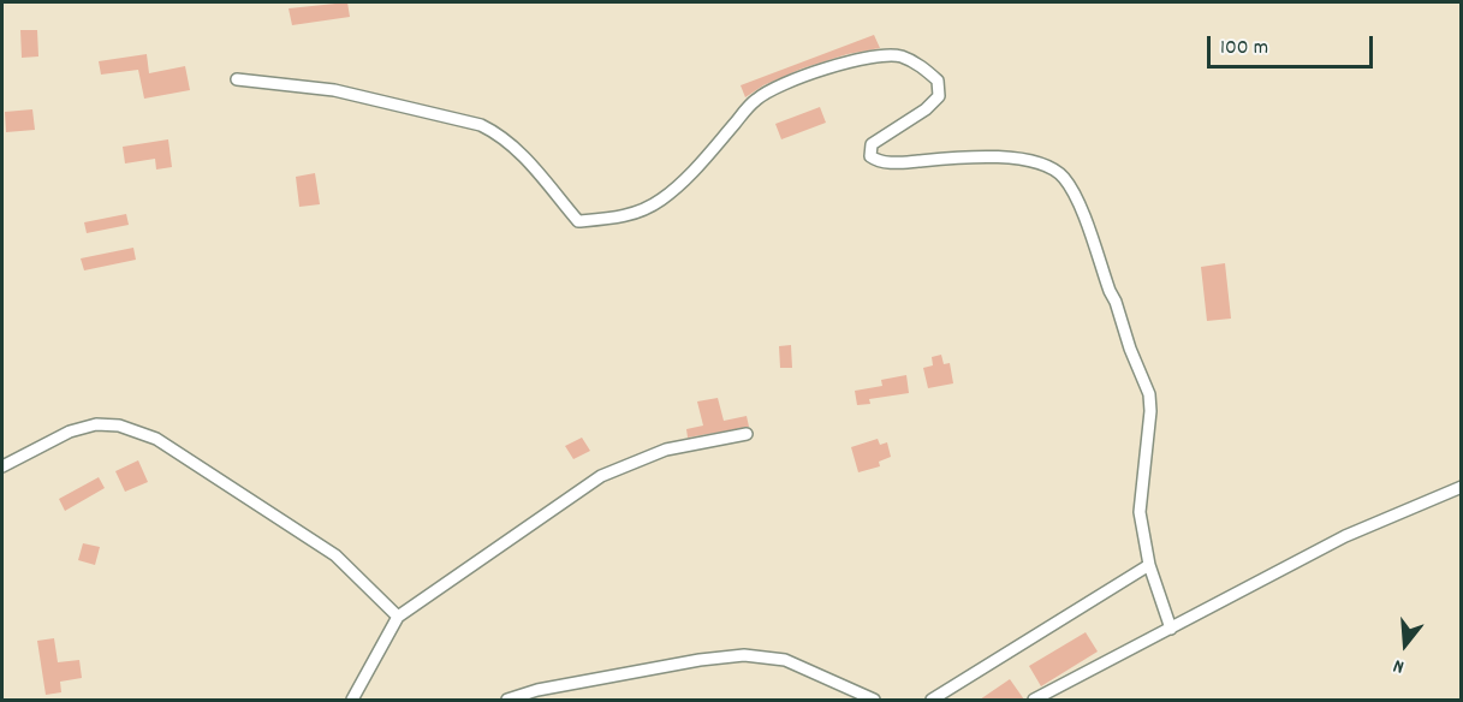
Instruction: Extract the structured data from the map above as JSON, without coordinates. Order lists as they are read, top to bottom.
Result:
{
  "scale_bar": "100 m",
  "north": "bottom"
}
